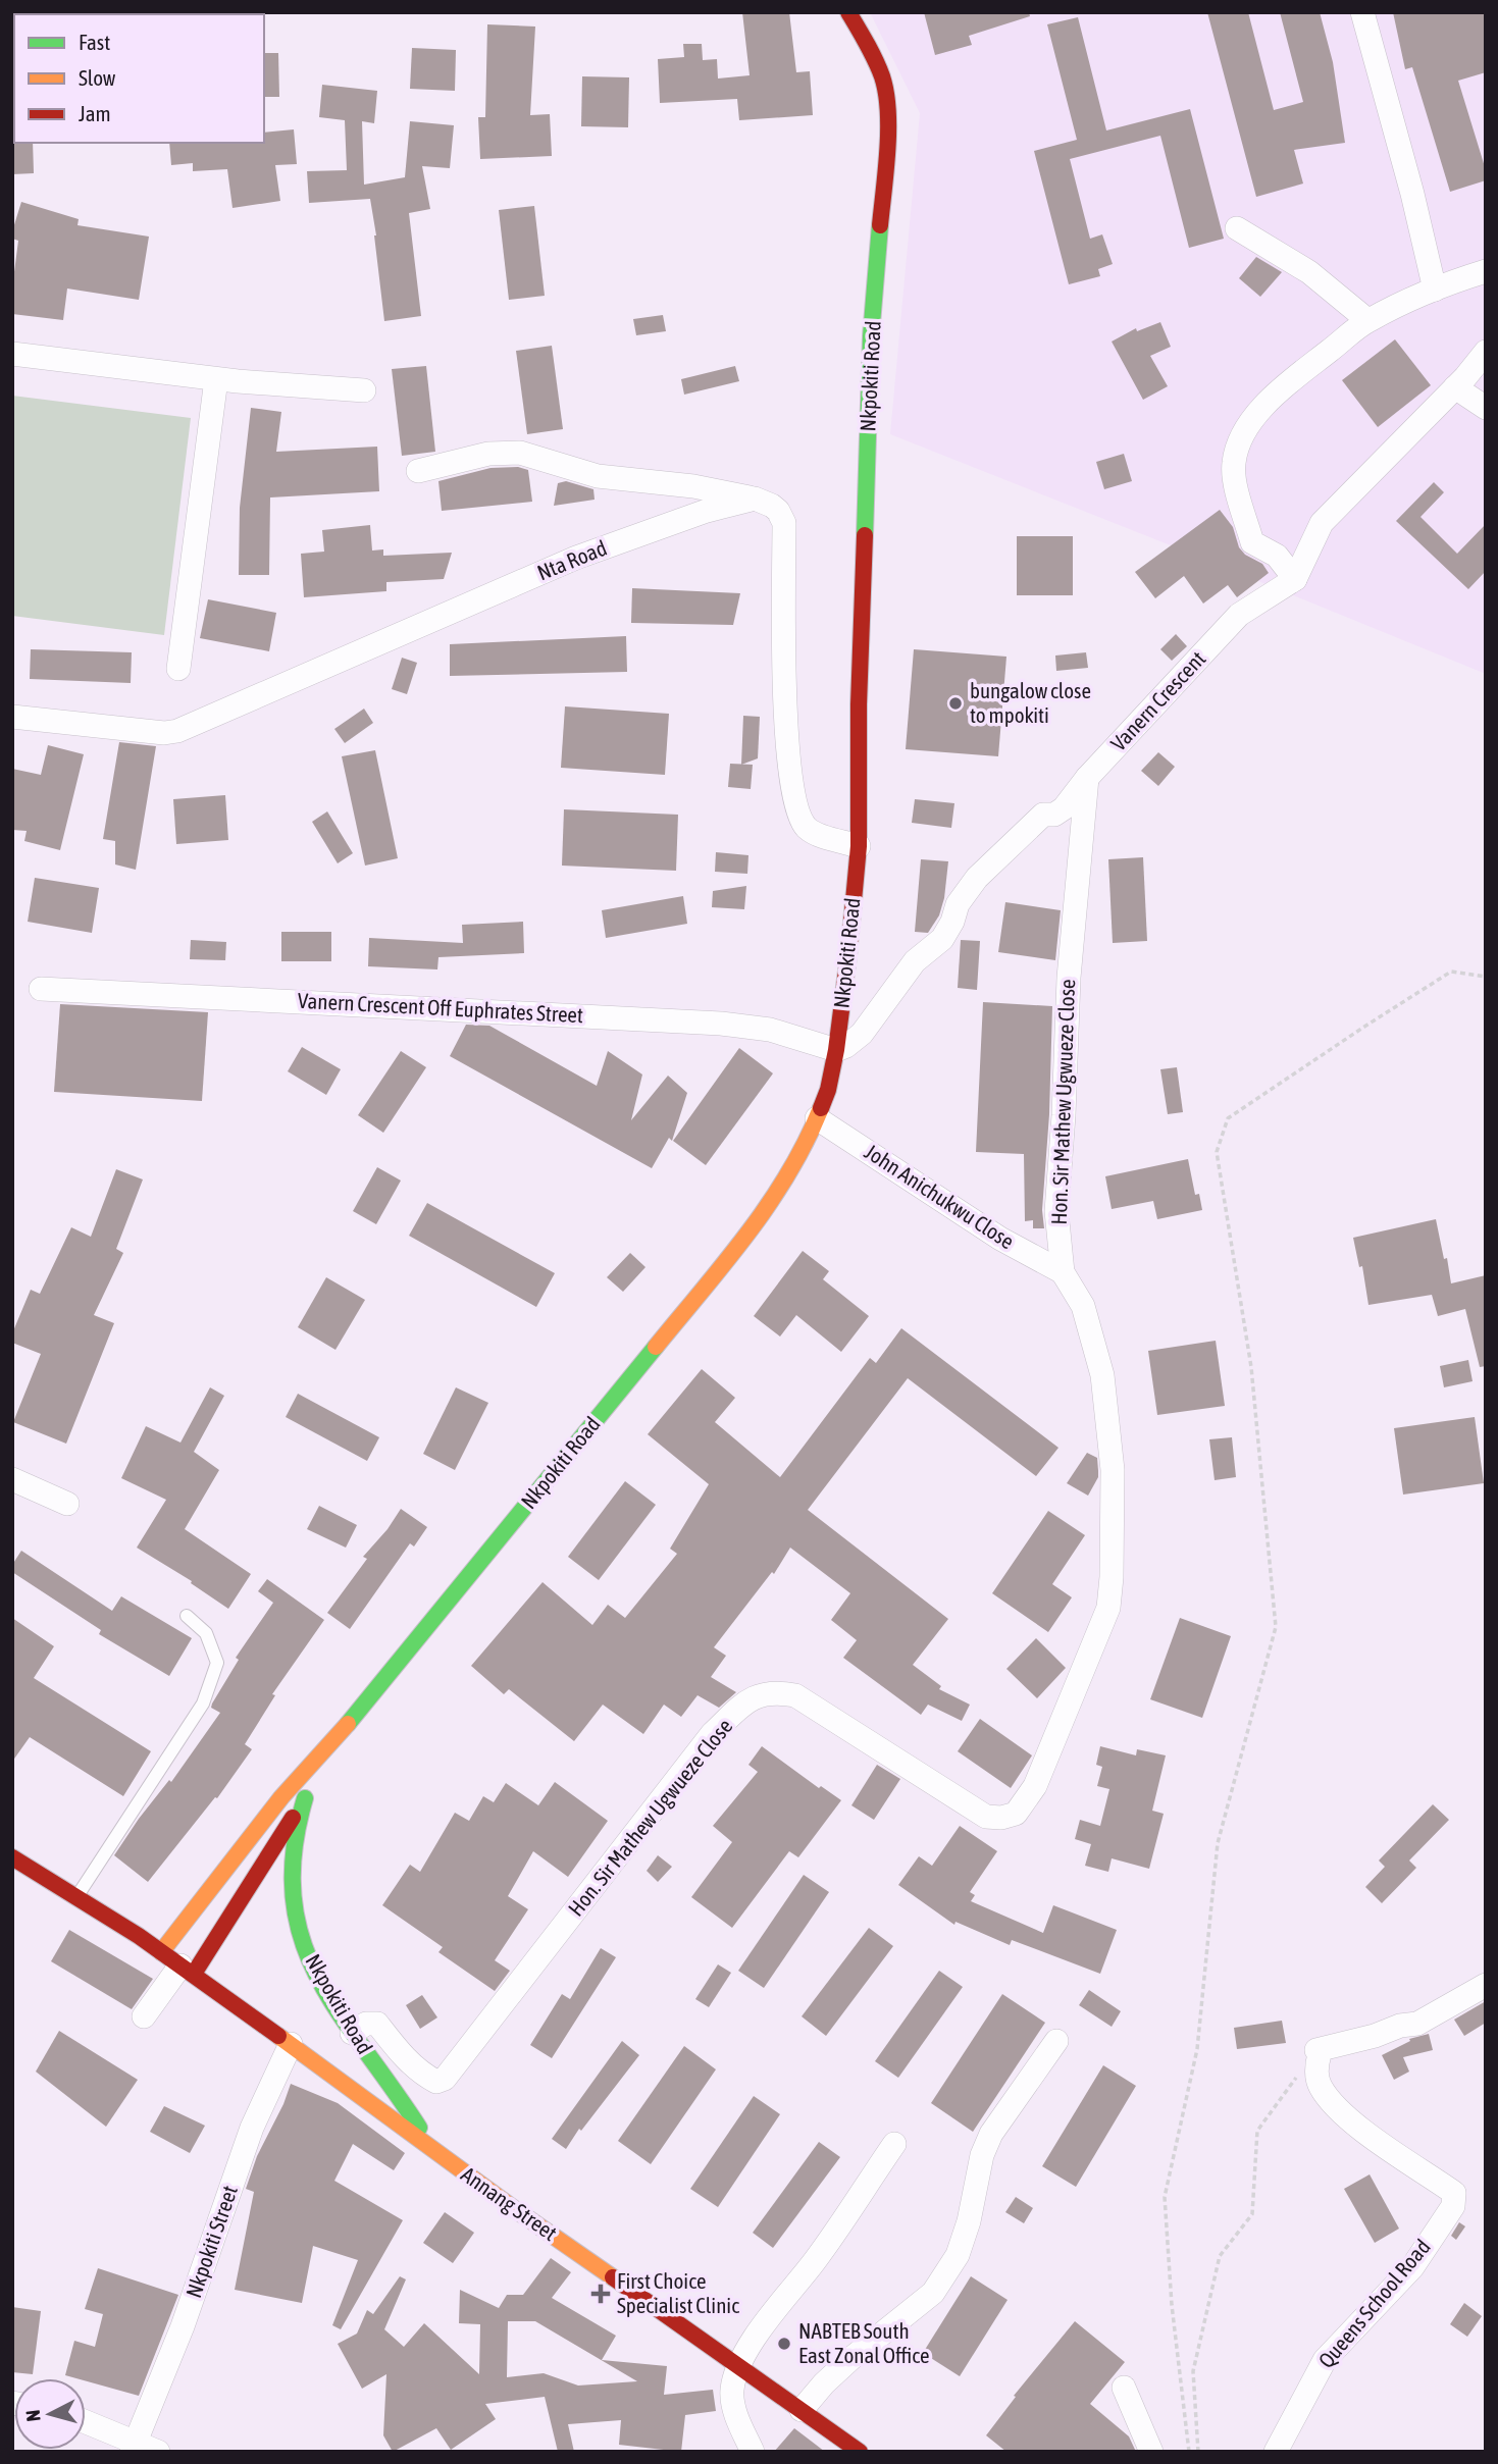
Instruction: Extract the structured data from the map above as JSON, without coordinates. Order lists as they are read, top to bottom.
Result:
{
  "streets": {
    "main road": ["Nkpokiti Road", "Annang Street"],
    "street": [
      "Nta Road",
      "Vanern Crescent",
      "Vanern Crescent Off Euphrates Street",
      "Hon. Sir Mathew Ugwueze Close",
      "John Anichukwu Close",
      "Nkpokiti Street",
      "Queens School Road"
    ]
  },
  "crossings": [
    ["Nkpokiti Road", "Vanern Crescent"],
    ["Nkpokiti Road", "Vanern Crescent Off Euphrates Street"],
    ["Nkpokiti Road", "Hon. Sir Mathew Ugwueze Close"],
    ["Nkpokiti Road", "John Anichukwu Close"],
    ["Nkpokiti Road", "Annang Street"],
    ["Vanern Crescent", "Vanern Crescent Off Euphrates Street"],
    ["Vanern Crescent", "Hon. Sir Mathew Ugwueze Close"],
    ["Hon. Sir Mathew Ugwueze Close", "John Anichukwu Close"],
    ["Annang Street", "Nkpokiti Street"]
  ],
  "places": {
    "other": ["bungalow close to mpokiti", "NABTEB South East Zonal Office"],
    "health": ["First Choice Specialist Clinic"]
  },
  "legend": ["Fast", "Slow", "Jam"],
  "north": "left"
}
